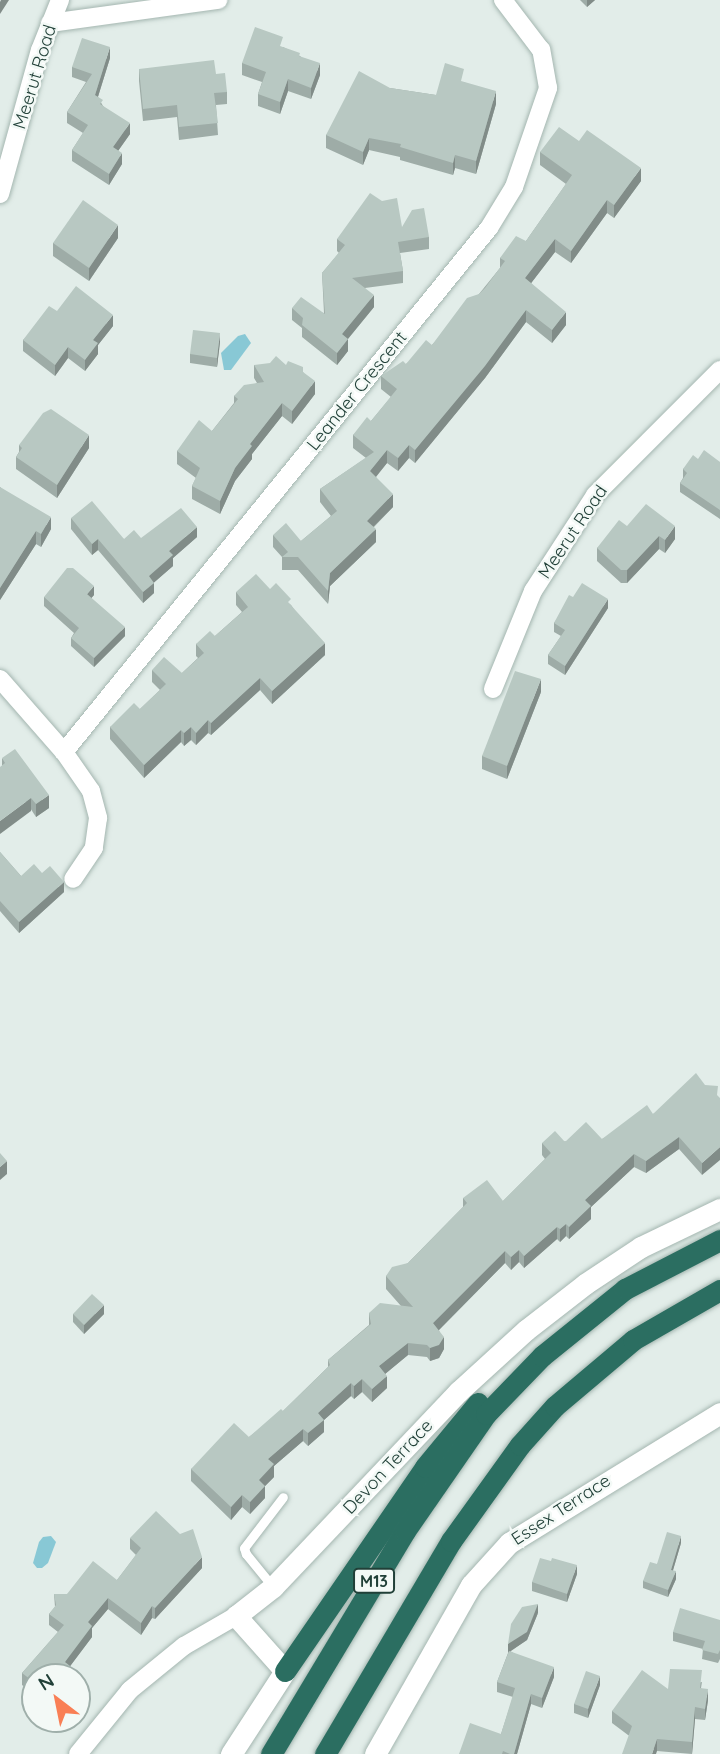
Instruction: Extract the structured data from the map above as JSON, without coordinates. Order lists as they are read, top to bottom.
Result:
{
  "streets": {
    "highway": ["M13"],
    "street": [
      "Meerut Road",
      "Leander Crescent",
      "Devon Terrace",
      "Essex Terrace"
    ]
  },
  "north": "top left"
}
